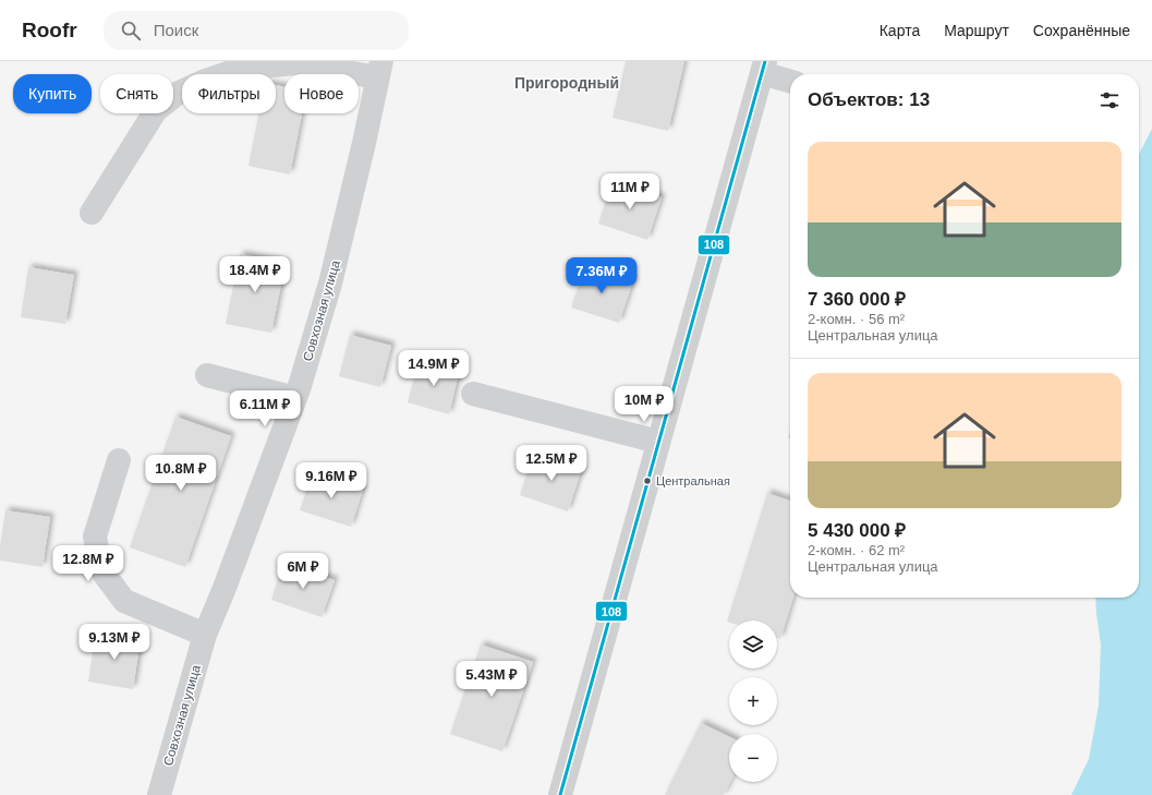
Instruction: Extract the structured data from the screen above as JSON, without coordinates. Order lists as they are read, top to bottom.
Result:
{
  "streets": {
    "street": ["Совхозная улица"]
  },
  "districts": ["Пригородный"],
  "places": ["Центральная"],
  "lines": ["transit line 108"],
  "page": {
    "header": "Roofr",
    "search": "Поиск",
    "nav": ["Карта", "Маршрут", "Сохранённые"],
    "chip": [
      "Купить",
      "Снять",
      "Фильтры",
      "Новое"
    ],
    "heading": "Объектов: 13",
    "list": [
      {
        "name": "7 360 000 ₽",
        "note": "2-комн. · 56 m² · Центральная улица"
      },
      {
        "name": "5 430 000 ₽",
        "note": "2-комн. · 62 m² · Центральная улица"
      }
    ],
    "price": [
      "11M ₽",
      "18.4M ₽",
      "7.36M ₽",
      "14.9M ₽",
      "10M ₽",
      "6.11M ₽",
      "12.5M ₽",
      "10.8M ₽",
      "9.16M ₽",
      "12.8M ₽",
      "6M ₽",
      "9.13M ₽",
      "5.43M ₽"
    ],
    "map_buttons": ["+", "−"]
  }
}
